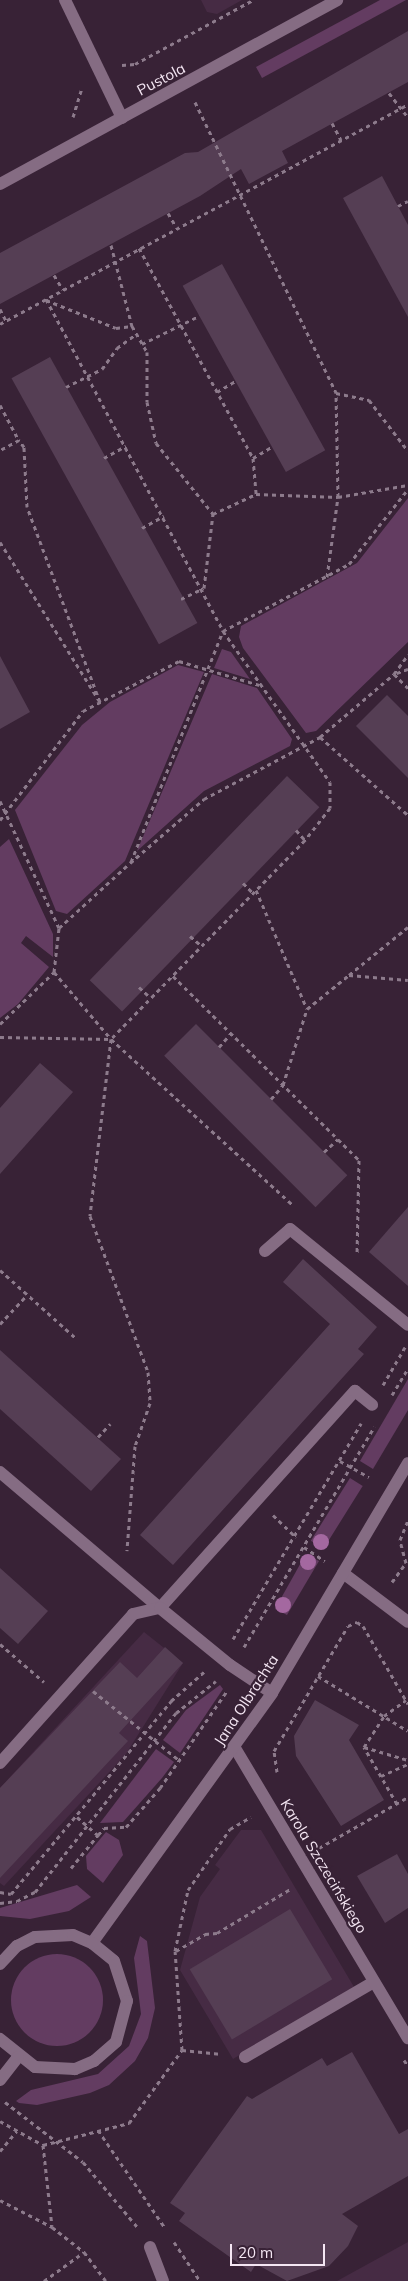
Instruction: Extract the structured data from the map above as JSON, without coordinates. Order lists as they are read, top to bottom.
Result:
{
  "streets": {
    "street": ["Pustola", "Jana Olbrachta", "Karola Szczecińskiego"]
  },
  "crossings": [
    ["Jana Olbrachta", "Karola Szczecińskiego"]
  ],
  "scale_bar": "20 m"
}
